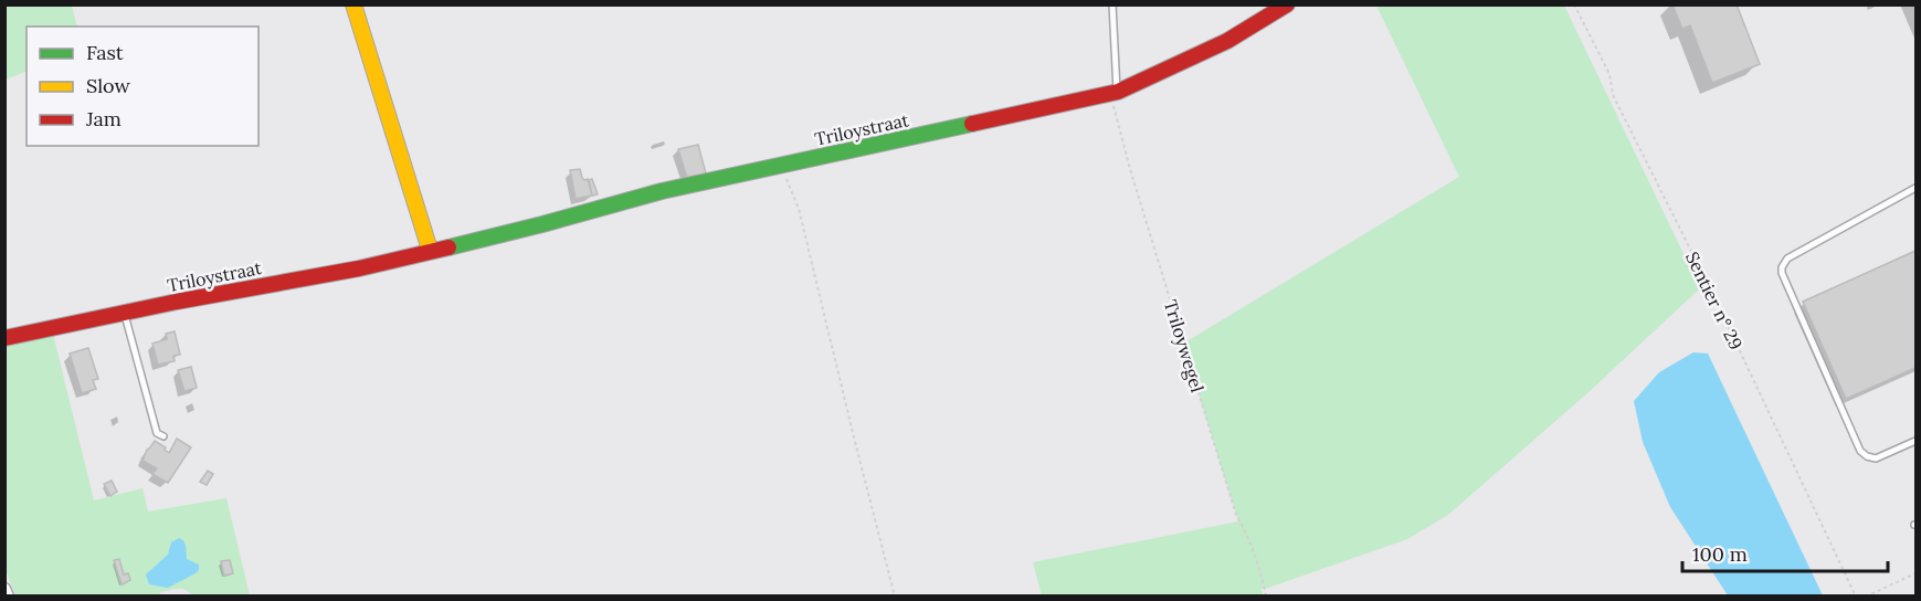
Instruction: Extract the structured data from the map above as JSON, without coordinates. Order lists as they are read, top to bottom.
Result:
{
  "streets": {
    "street": ["Triloystraat"],
    "path": ["Sentier n° 29", "Triloywegel"]
  },
  "crossings": [
    ["Triloystraat", "Triloywegel"]
  ],
  "legend": ["Fast", "Slow", "Jam"],
  "scale_bar": "100 m"
}
